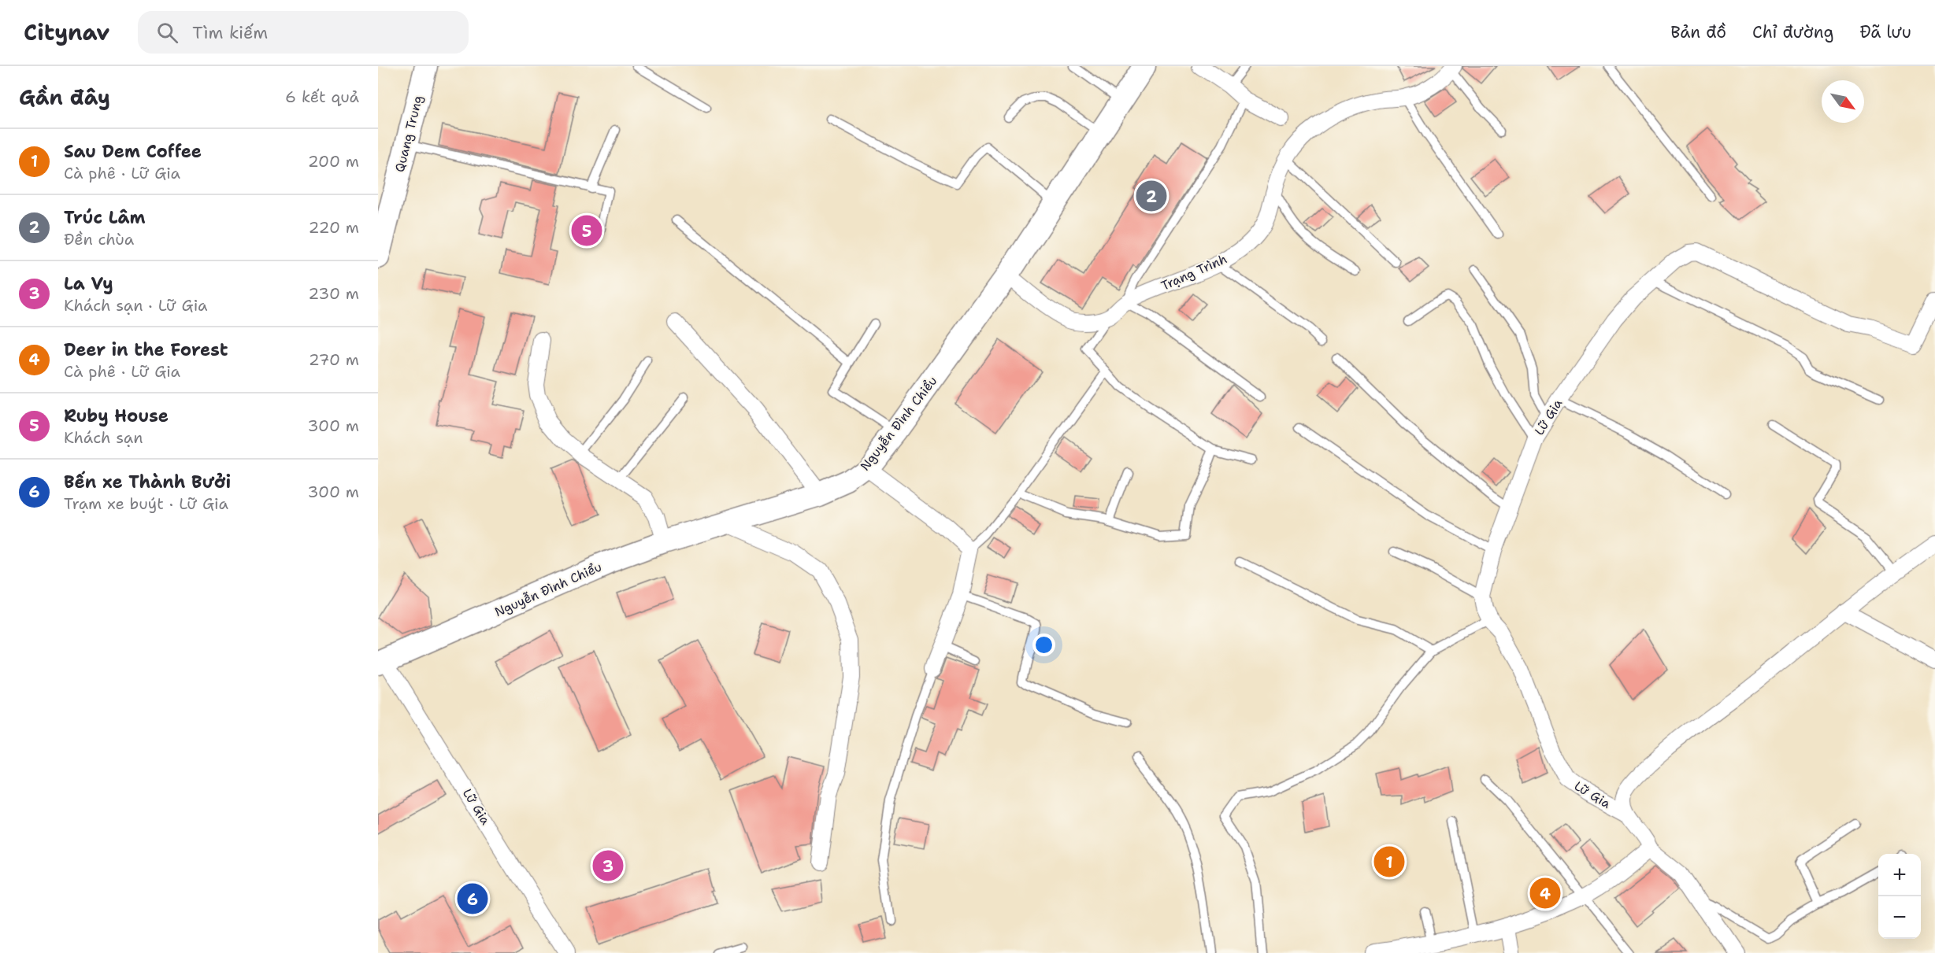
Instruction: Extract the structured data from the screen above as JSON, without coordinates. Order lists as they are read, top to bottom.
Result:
{
  "streets": {
    "main road": ["Quang Trung", "Nguyễn Đình Chiểu"],
    "street": ["Trạng Trình", "Lữ Gia"]
  },
  "crossings": [
    ["Trạng Trình", "Nguyễn Đình Chiểu"],
    ["Lữ Gia", "Nguyễn Đình Chiểu"]
  ],
  "north": "bottom right",
  "page": {
    "header": "Citynav",
    "search": "Tìm kiếm",
    "nav": ["Bản đồ", "Chỉ đường", "Đã lưu"],
    "heading": ["Gần đây", "6 kết quả"],
    "list": [
      {
        "mark": "1",
        "name": "Sau Dem Coffee",
        "note": "Cà phê · Lữ Gia",
        "value": "200 m"
      },
      {
        "mark": "2",
        "name": "Trúc Lâm",
        "note": "Đền chùa",
        "value": "220 m"
      },
      {
        "mark": "3",
        "name": "La Vy",
        "note": "Khách sạn · Lữ Gia",
        "value": "230 m"
      },
      {
        "mark": "4",
        "name": "Deer in the Forest",
        "note": "Cà phê · Lữ Gia",
        "value": "270 m"
      },
      {
        "mark": "5",
        "name": "Ruby House",
        "note": "Khách sạn",
        "value": "300 m"
      },
      {
        "mark": "6",
        "name": "Bến xe Thành Bưởi",
        "note": "Trạm xe buýt · Lữ Gia",
        "value": "300 m"
      }
    ],
    "pins": [
      "2",
      "5",
      "1",
      "3",
      "4",
      "6"
    ],
    "map_buttons": ["+", "−"]
  }
}
